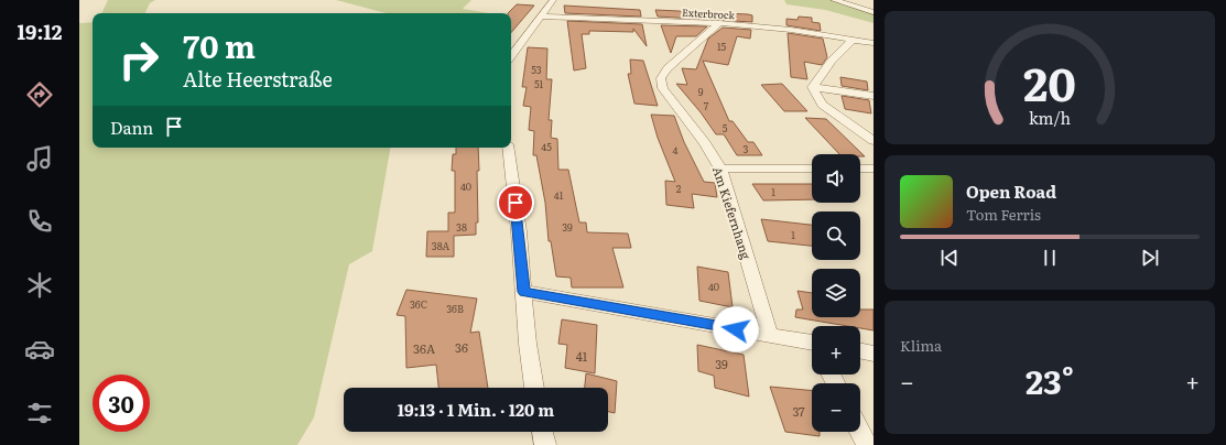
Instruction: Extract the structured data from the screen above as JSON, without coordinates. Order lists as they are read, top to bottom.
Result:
{
  "streets": {
    "street": ["Exterbrock", "Am Kiefernhang"]
  },
  "crossings": [
    ["Exterbrock", "Am Kiefernhang"]
  ],
  "house_numbers": [
    "15",
    "53",
    "51",
    "9",
    "7",
    "5",
    "45",
    "3",
    "4",
    "40",
    "2",
    "1",
    "41",
    "38",
    "39",
    "1",
    "38A",
    "40",
    "36C",
    "36B",
    "36",
    "36A",
    "41",
    "39",
    "37"
  ],
  "page": {
    "tabs": "19:12",
    "turn": ["70 m", "Alte Heerstraße"],
    "then": "Dann",
    "map_buttons": ["+", "−"],
    "song": ["Open Road", "Tom Ferris"],
    "tile": "Klima",
    "heat": ["−", "23°", "+"],
    "limit": "30",
    "trip": "19:13 · 1 Min. · 120 m",
    "gauge": ["20", "km/h"]
  }
}
